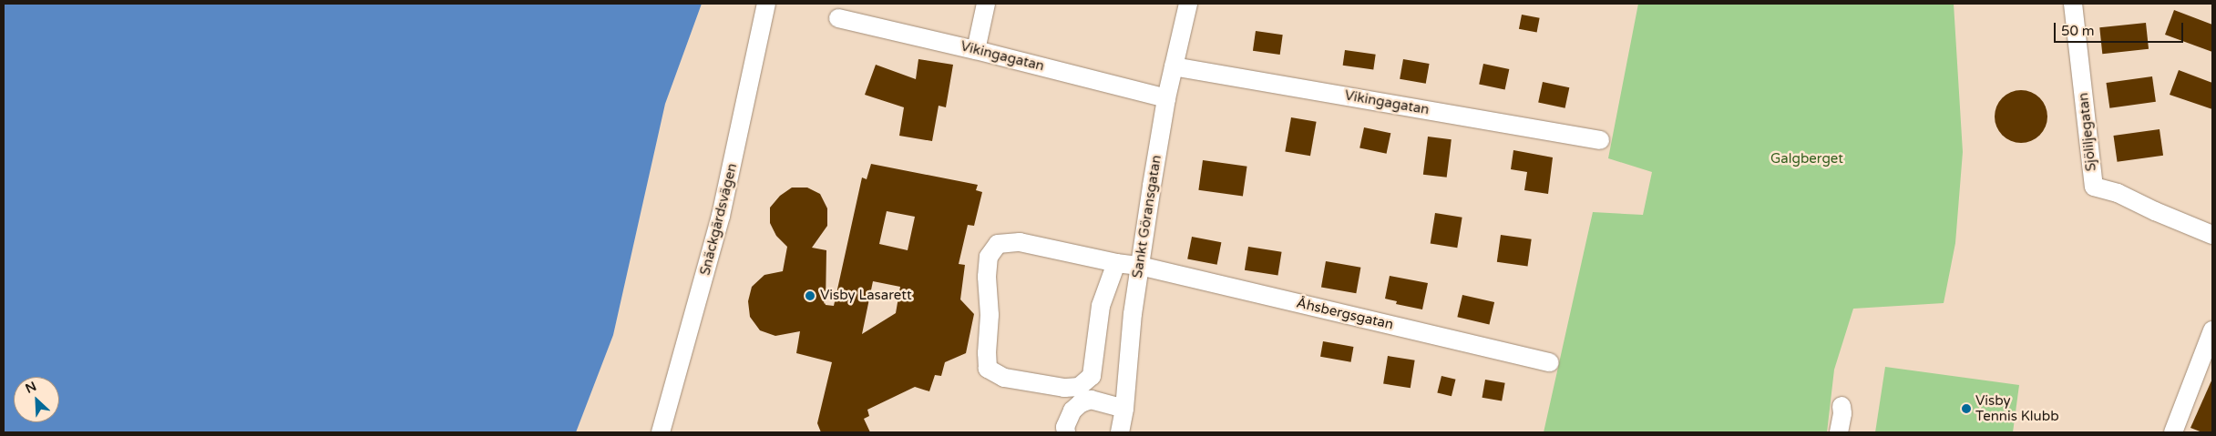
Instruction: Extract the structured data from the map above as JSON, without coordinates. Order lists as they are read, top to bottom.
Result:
{
  "streets": {
    "street": [
      "Vikingagatan",
      "Sjöliljegatan",
      "Sankt Göransgatan",
      "Snäckgärdsvägen",
      "Åhsbergsgatan"
    ]
  },
  "crossings": [
    ["Vikingagatan", "Sankt Göransgatan"],
    ["Sankt Göransgatan", "Åhsbergsgatan"]
  ],
  "parks": ["Galgberget"],
  "places": ["Visby Lasarett", "Visby Tennis Klubb"],
  "scale_bar": "50 m",
  "north": "top left"
}
